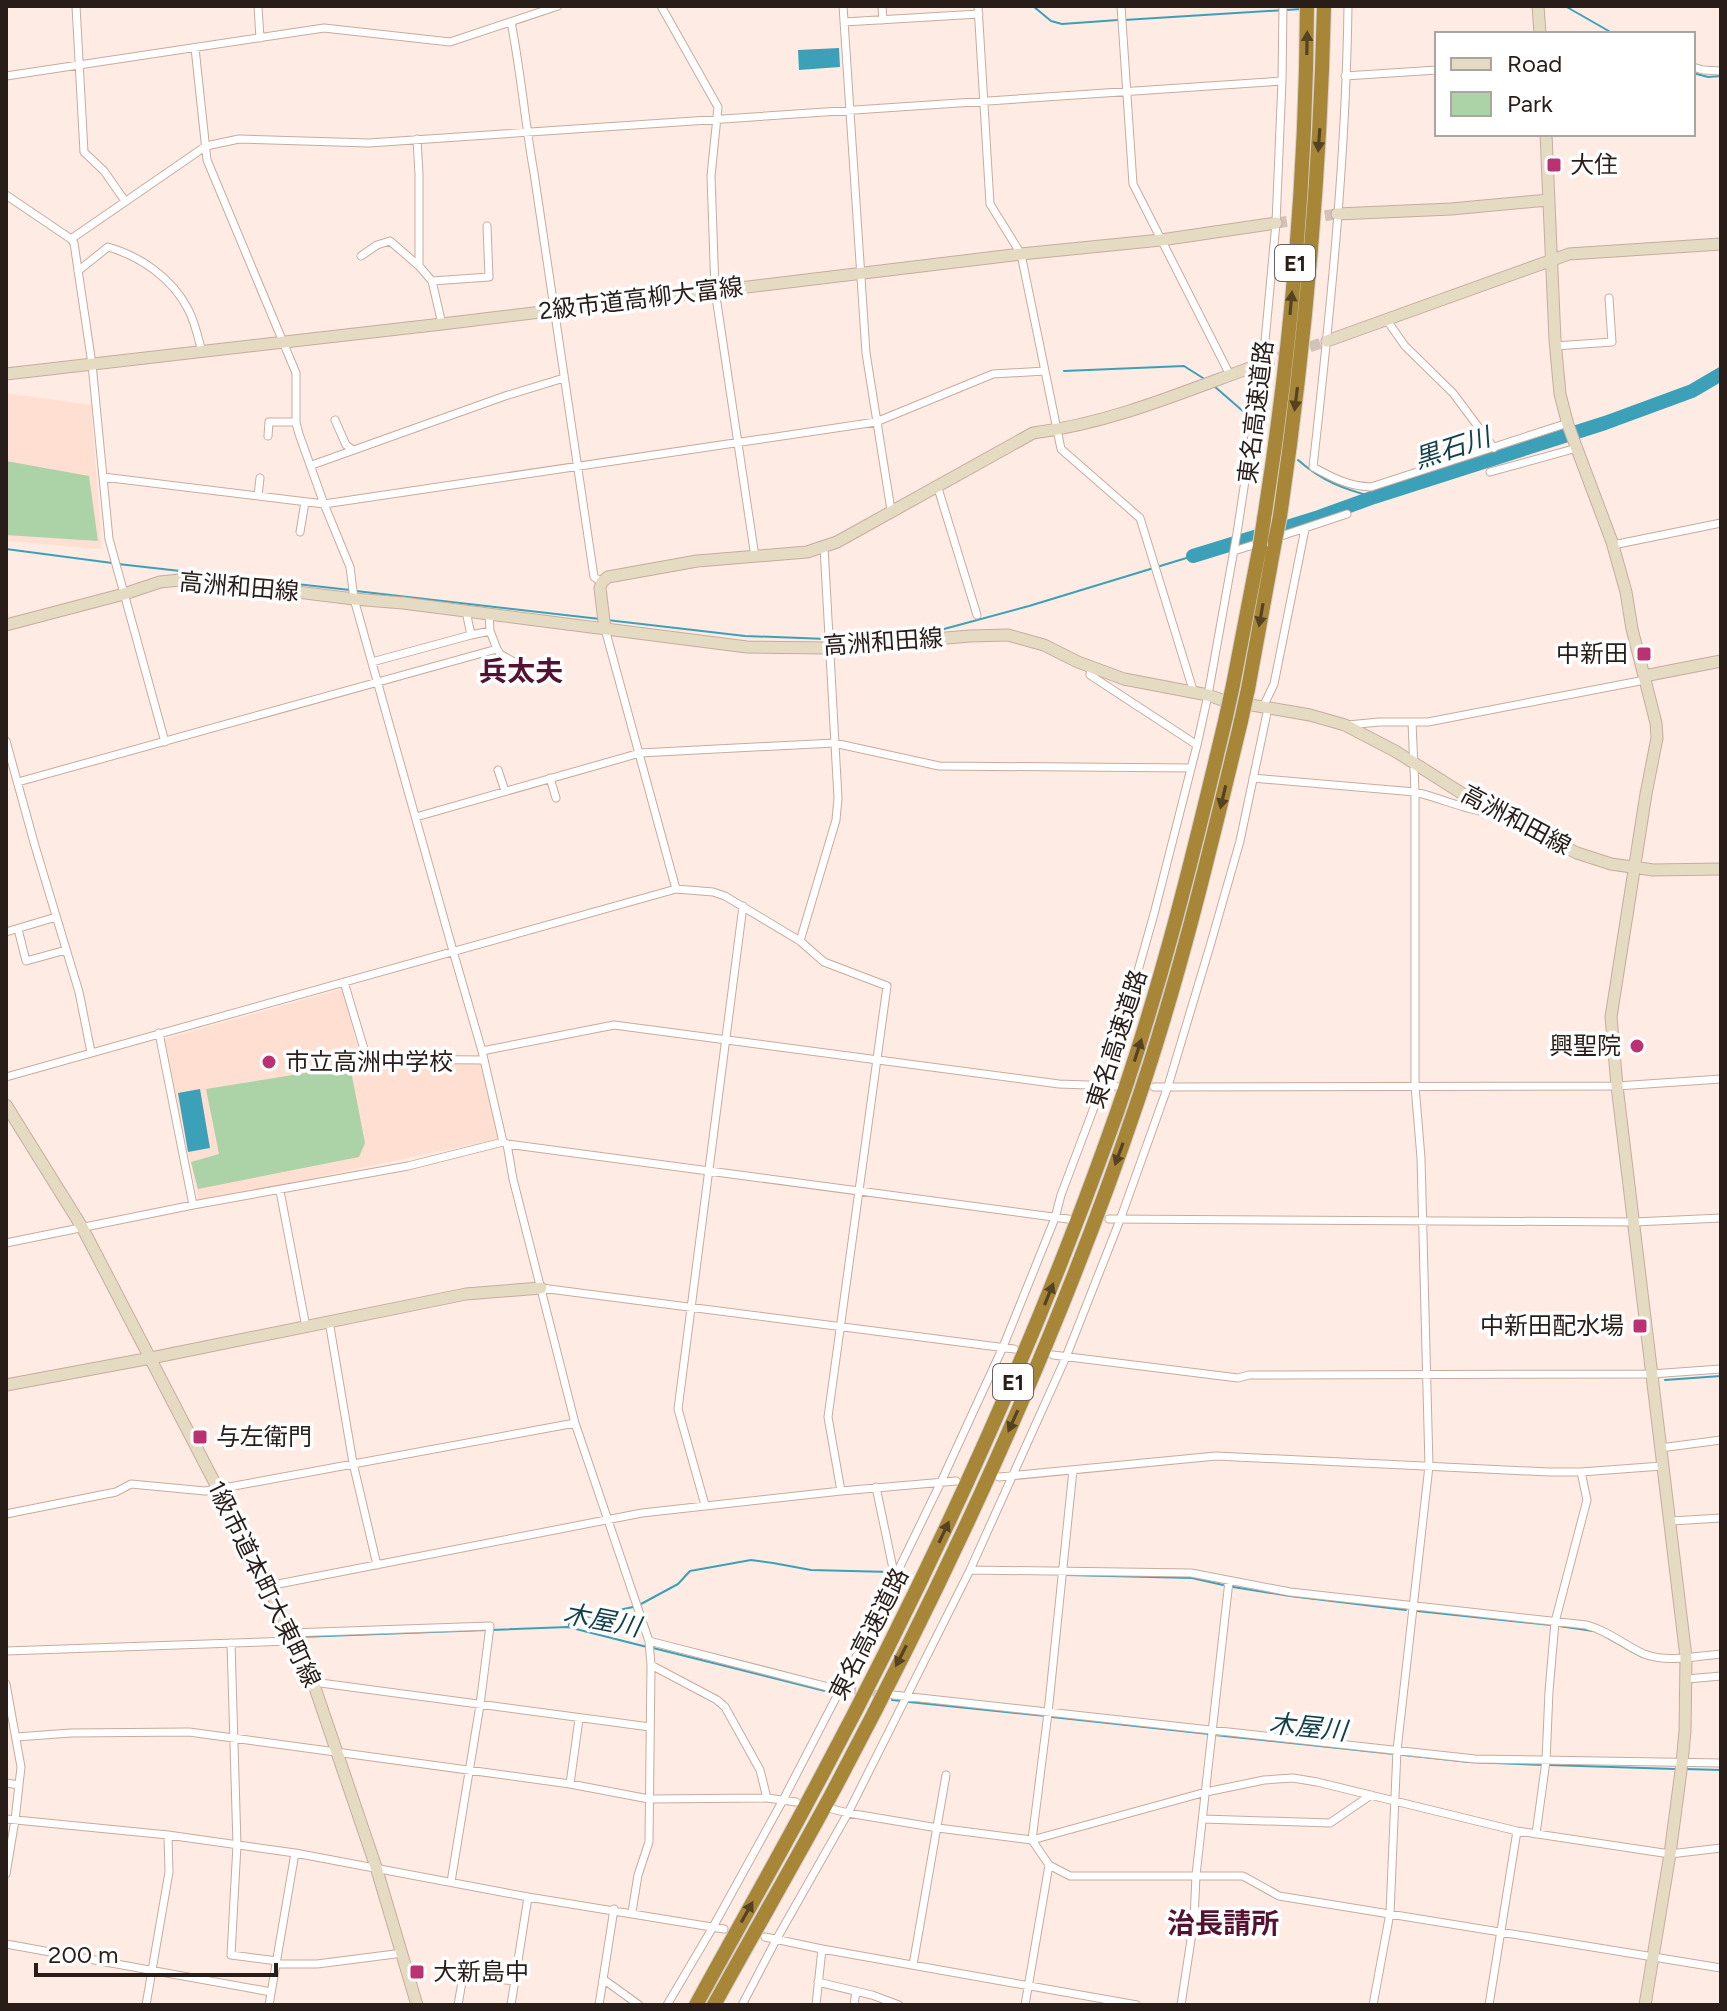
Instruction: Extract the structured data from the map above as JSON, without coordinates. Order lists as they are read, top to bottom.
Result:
{
  "streets": {
    "highway": ["E1", "東名高速道路"],
    "street": ["2級市道高柳大富線", "高洲和田線", "1級市道本町大東町線"]
  },
  "districts": ["兵太夫", "治長請所"],
  "water": ["黒石川", "木屋川"],
  "places": {
    "transit": [
      "大住",
      "中新田",
      "中新田配水場",
      "与左衛門",
      "大新島中"
    ],
    "other": ["興聖院", "市立高洲中学校"]
  },
  "legend": ["Road", "Park"],
  "scale_bar": "200 m"
}
